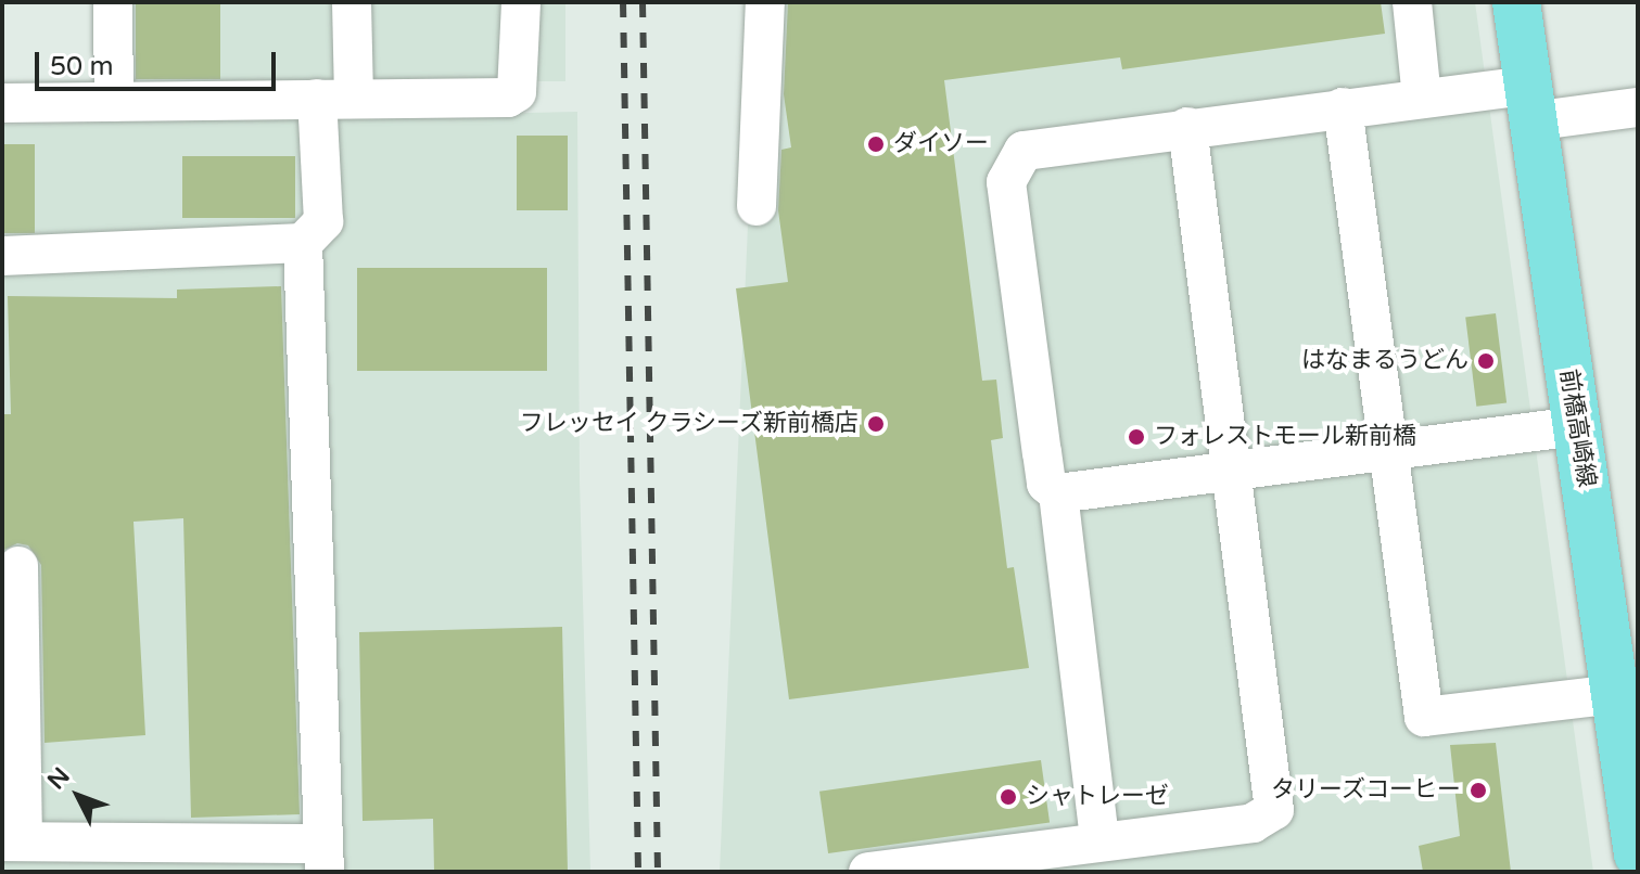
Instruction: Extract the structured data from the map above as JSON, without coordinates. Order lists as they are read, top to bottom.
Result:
{
  "streets": {
    "main road": ["前橋高崎線"]
  },
  "places": [
    "ダイソー",
    "はなまるうどん",
    "フレッセイ クラシーズ新前橋店",
    "フォレストモール新前橋",
    "タリーズコーヒー",
    "シャトレーゼ"
  ],
  "scale_bar": "50 m",
  "north": "top left"
}
